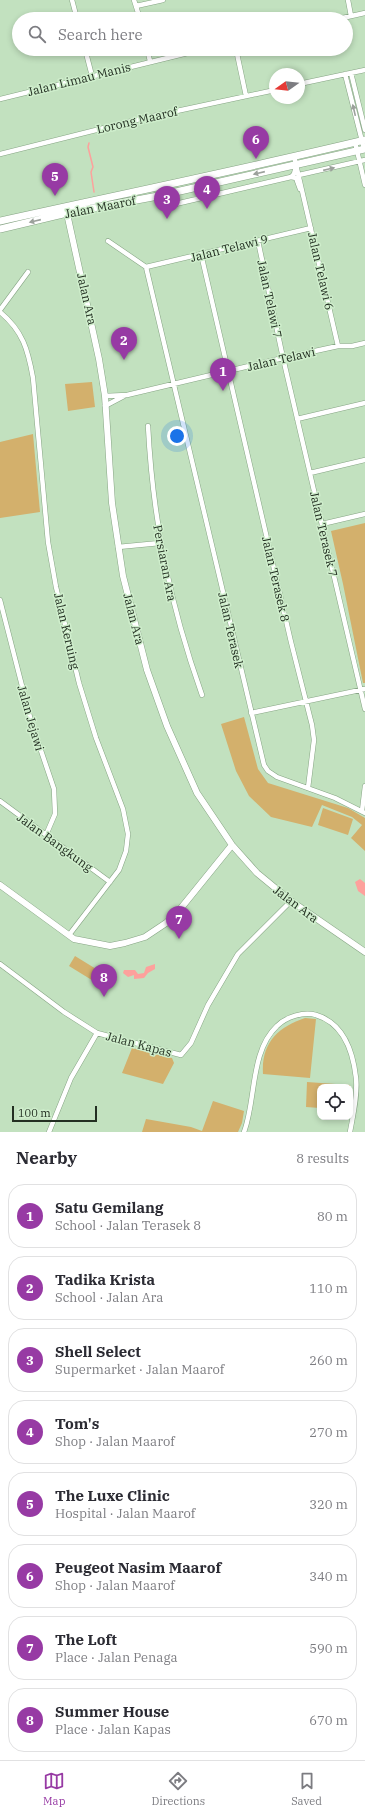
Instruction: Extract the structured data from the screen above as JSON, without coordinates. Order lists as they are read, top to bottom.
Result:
{
  "streets": {
    "main road": ["Jalan Maarof"],
    "street": [
      "Jalan Limau Manis",
      "Lorong Maarof",
      "Jalan Telawi 9",
      "Jalan Telawi 6",
      "Jalan Ara",
      "Jalan Telawi 7",
      "Jalan Telawi",
      "Jalan Terasek 7",
      "Persiaran Ara",
      "Jalan Terasek 8",
      "Jalan Terasek",
      "Jalan Keruing",
      "Jalan Jejawi",
      "Jalan Bangkung",
      "Jalan Kapas"
    ]
  },
  "crossings": [
    ["Jalan Maarof", "Jalan Telawi 6"],
    ["Jalan Maarof", "Jalan Ara"],
    ["Jalan Telawi 9", "Jalan Telawi 6"],
    ["Jalan Telawi 9", "Jalan Telawi 7"],
    ["Jalan Telawi 9", "Jalan Terasek 8"],
    ["Jalan Telawi 6", "Jalan Telawi"],
    ["Jalan Ara", "Jalan Telawi"],
    ["Jalan Ara", "Persiaran Ara"],
    ["Jalan Ara", "Jalan Kapas"],
    ["Jalan Telawi 7", "Jalan Telawi"],
    ["Jalan Telawi 7", "Jalan Terasek 7"],
    ["Jalan Telawi", "Jalan Terasek 7"],
    ["Jalan Telawi", "Jalan Terasek 8"],
    ["Jalan Telawi", "Jalan Terasek"],
    ["Jalan Terasek 8", "Jalan Terasek"],
    ["Jalan Keruing", "Jalan Bangkung"],
    ["Jalan Jejawi", "Jalan Bangkung"]
  ],
  "scale_bar": "100 m",
  "north": "left",
  "page": {
    "search": "Search here",
    "pins": [
      "6",
      "5",
      "4",
      "3",
      "2",
      "1",
      "7",
      "8"
    ],
    "scale": "100 m",
    "heading": ["Nearby", "8 results"],
    "list": [
      {
        "mark": "1",
        "name": "Satu Gemilang",
        "note": "School · Jalan Terasek 8",
        "value": "80 m"
      },
      {
        "mark": "2",
        "name": "Tadika Krista",
        "note": "School · Jalan Ara",
        "value": "110 m"
      },
      {
        "mark": "3",
        "name": "Shell Select",
        "note": "Supermarket · Jalan Maarof",
        "value": "260 m"
      },
      {
        "mark": "4",
        "name": "Tom's",
        "note": "Shop · Jalan Maarof",
        "value": "270 m"
      },
      {
        "mark": "5",
        "name": "The Luxe Clinic",
        "note": "Hospital · Jalan Maarof",
        "value": "320 m"
      },
      {
        "mark": "6",
        "name": "Peugeot Nasim Maarof",
        "note": "Shop · Jalan Maarof",
        "value": "340 m"
      },
      {
        "mark": "7",
        "name": "The Loft",
        "note": "Place · Jalan Penaga",
        "value": "590 m"
      },
      {
        "mark": "8",
        "name": "Summer House",
        "note": "Place · Jalan Kapas",
        "value": "670 m"
      }
    ],
    "nav": ["Map", "Directions", "Saved"]
  }
}
